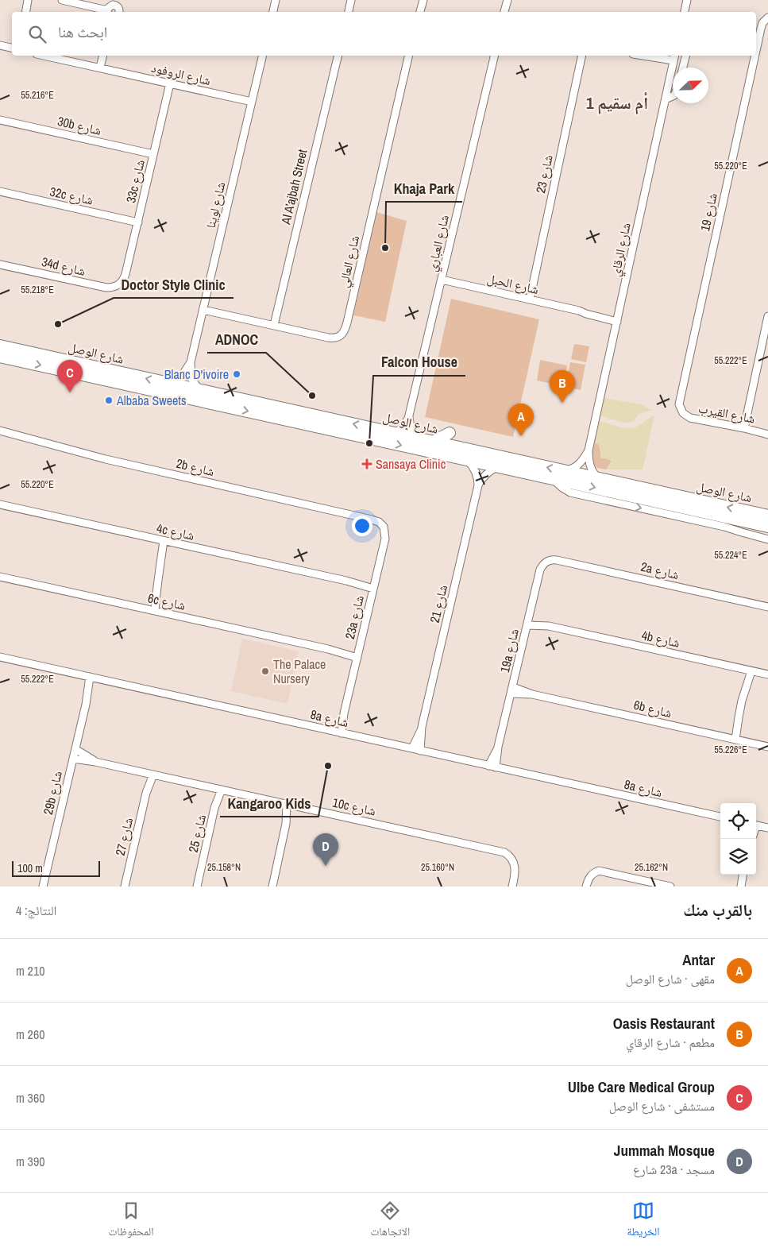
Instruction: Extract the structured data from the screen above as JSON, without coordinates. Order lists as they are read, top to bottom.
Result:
{
  "streets": {
    "main road": ["شارع الوصل"],
    "street": [
      "شارع الروفود",
      "30b شارع",
      "شارع 23",
      "33c شارع",
      "Al A’ajbah Street",
      "32c شارع",
      "شارع لوينا",
      "شارع 19",
      "شارع العباري",
      "شارع الرقاي",
      "شارع العالي",
      "34d شارع",
      "شارع الحبل",
      "شارع القيرب",
      "2b شارع",
      "4c شارع",
      "2a شارع",
      "6c شارع",
      "شارع 21",
      "23a شارع",
      "4b شارع",
      "19a شارع",
      "6b شارع",
      "8a شارع",
      "29b شارع",
      "10c شارع",
      "شارع 25",
      "شارع 27"
    ]
  },
  "crossings": [
    ["شارع الروفود", "33c شارع"],
    ["شارع الروفود", "شارع لوينا"],
    ["30b شارع", "33c شارع"],
    ["شارع 23", "شارع الحبل"],
    ["33c شارع", "32c شارع"],
    ["33c شارع", "34d شارع"],
    ["Al A’ajbah Street", "شارع العالي"],
    ["شارع لوينا", "شارع العالي"],
    ["شارع لوينا", "شارع الوصل"],
    ["شارع 19", "شارع القيرب"],
    ["شارع العباري", "شارع الحبل"],
    ["شارع العباري", "شارع الوصل"],
    ["شارع الرقاي", "شارع الحبل"],
    ["شارع الرقاي", "شارع الوصل"],
    ["شارع الوصل", "شارع 21"],
    ["2b شارع", "23a شارع"],
    ["4c شارع", "23a شارع"],
    ["2a شارع", "19a شارع"],
    ["6c شارع", "23a شارع"],
    ["شارع 21", "8a شارع"],
    ["23a شارع", "8a شارع"],
    ["4b شارع", "19a شارع"],
    ["19a شارع", "6b شارع"],
    ["19a شارع", "8a شارع"],
    ["8a شارع", "29b شارع"],
    ["29b شارع", "10c شارع"],
    ["10c شارع", "شارع 25"],
    ["10c شارع", "شارع 27"]
  ],
  "districts": ["أم سقيم 1"],
  "places": {
    "other": [
      "Khaja Park",
      "Doctor Style Clinic",
      "Blanc D'ivoire",
      "ADNOC",
      "Albaba Sweets",
      "Falcon House",
      "The Palace Nursery",
      "Kangaroo Kids"
    ],
    "health": ["Sansaya Clinic"]
  },
  "scale_bar": "100 m",
  "north": "top right",
  "page": {
    "search": "ابحث هنا",
    "pins": [
      "C",
      "B",
      "A",
      "D"
    ],
    "scale": "100 m",
    "heading": ["بالقرب منك", "النتائج: 4"],
    "list": [
      {
        "mark": "A",
        "name": "Antar",
        "note": "مقهى · شارع الوصل",
        "value": "210 m"
      },
      {
        "mark": "B",
        "name": "Oasis Restaurant",
        "note": "مطعم · شارع الرقاي",
        "value": "260 m"
      },
      {
        "mark": "C",
        "name": "Ulbe Care Medical Group",
        "note": "مستشفى · شارع الوصل",
        "value": "360 m"
      },
      {
        "mark": "D",
        "name": "Jummah Mosque",
        "note": "مسجد · 23a شارع",
        "value": "390 m"
      }
    ],
    "nav": ["الخريطة", "الاتجاهات", "المحفوظات"]
  },
  "coordinates": [
    "55.216°E",
    "55.220°E",
    "55.218°E",
    "55.222°E",
    "55.224°E",
    "55.226°E",
    "25.158°N",
    "25.160°N",
    "25.162°N"
  ]
}
